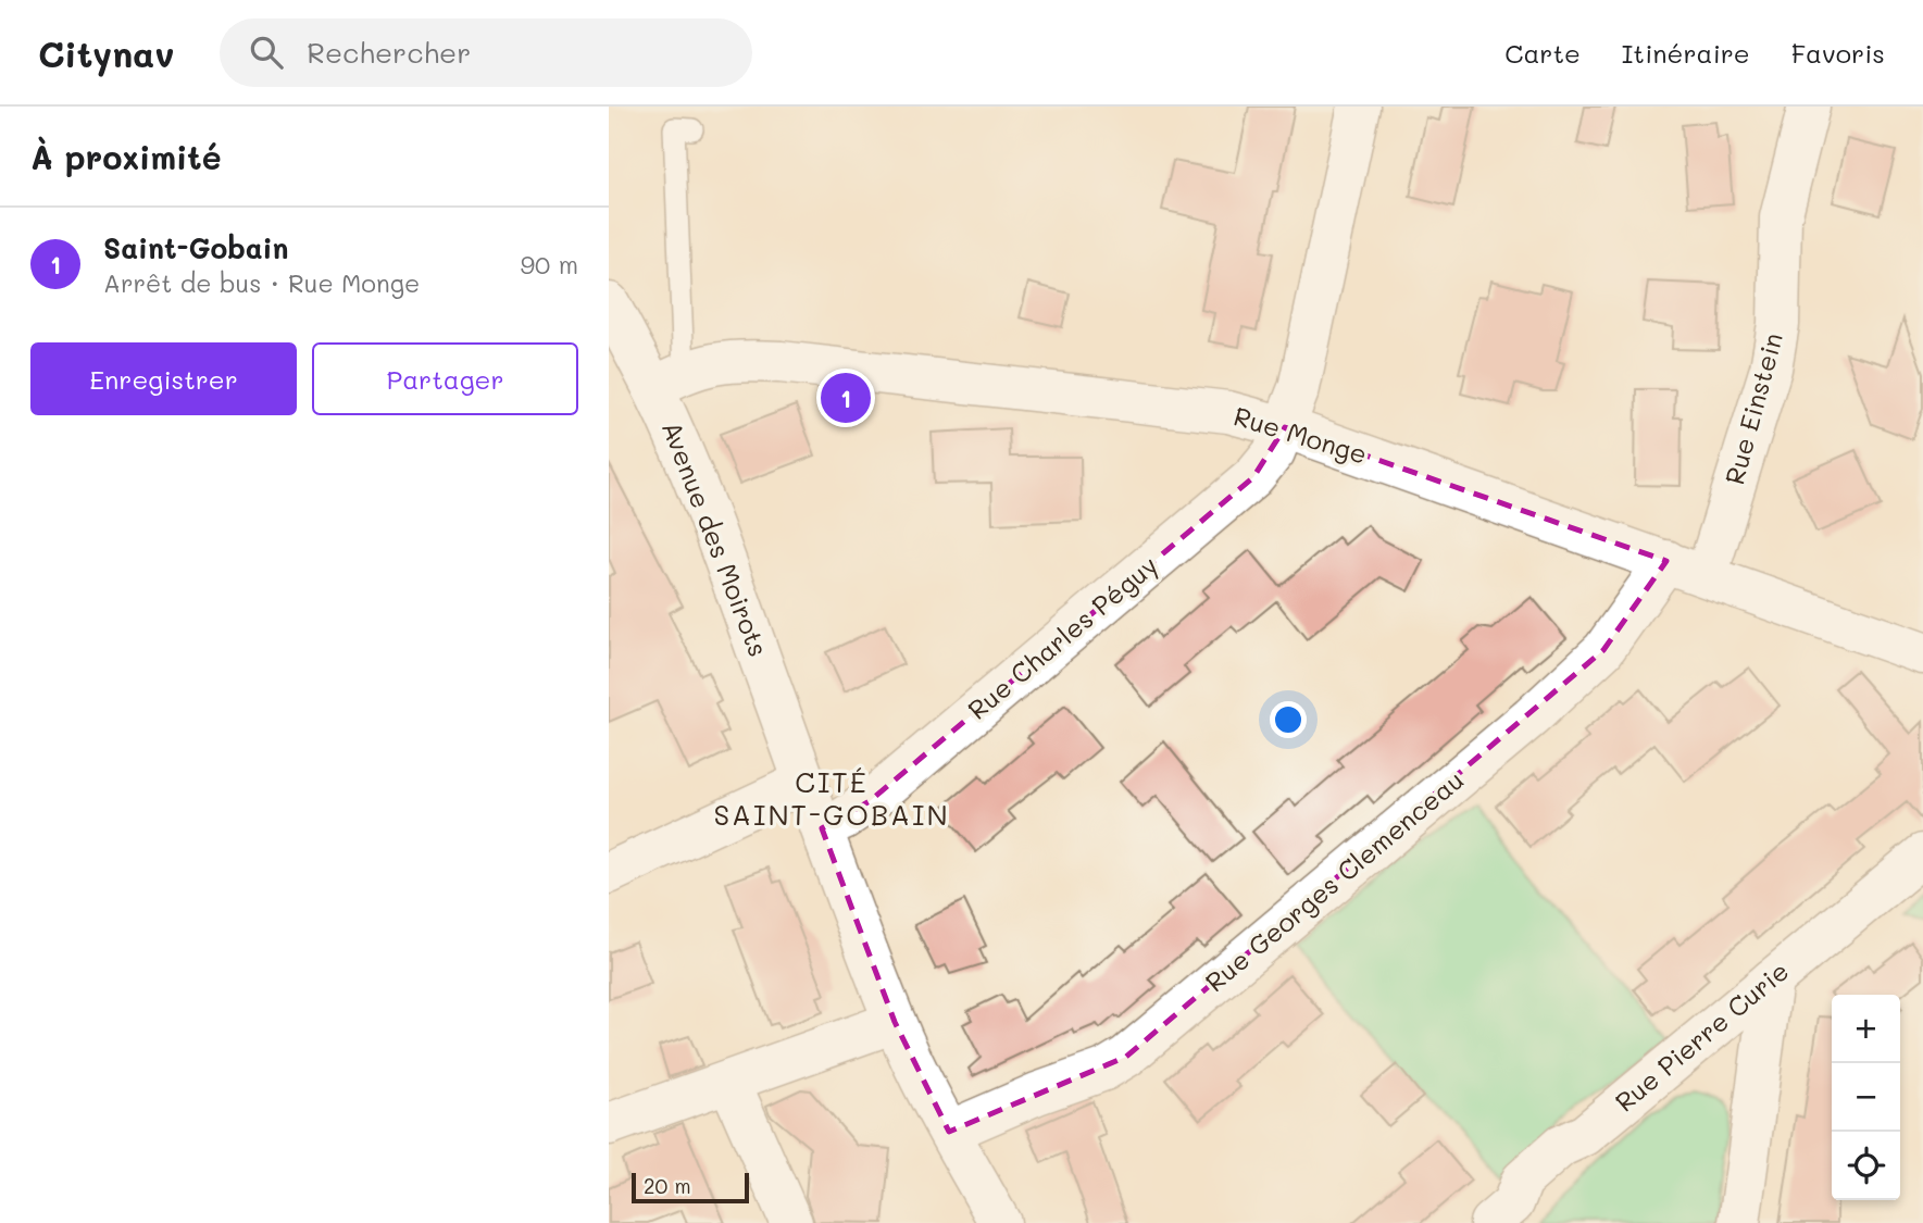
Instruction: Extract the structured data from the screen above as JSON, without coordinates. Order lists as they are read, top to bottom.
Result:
{
  "streets": {
    "street": [
      "Rue Einstein",
      "Rue Monge",
      "Avenue des Moirots",
      "Rue Charles Péguy",
      "Rue Georges Clemenceau",
      "Rue Pierre Curie"
    ]
  },
  "crossings": [
    ["Rue Einstein", "Rue Monge"],
    ["Rue Monge", "Avenue des Moirots"],
    ["Rue Monge", "Rue Charles Péguy"],
    ["Rue Monge", "Rue Georges Clemenceau"],
    ["Avenue des Moirots", "Rue Charles Péguy"],
    ["Avenue des Moirots", "Rue Georges Clemenceau"]
  ],
  "districts": ["CITÉ SAINT-GOBAIN"],
  "scale_bar": "20 m",
  "page": {
    "header": "Citynav",
    "search": "Rechercher",
    "nav": ["Carte", "Itinéraire", "Favoris"],
    "heading": "À proximité",
    "list": [
      {
        "mark": "1",
        "name": "Saint-Gobain",
        "note": "Arrêt de bus · Rue Monge",
        "value": "90 m"
      }
    ],
    "buttons": ["Enregistrer", "Partager"],
    "pins": "1",
    "map_buttons": ["+", "−"],
    "scale": "20 m"
  }
}
